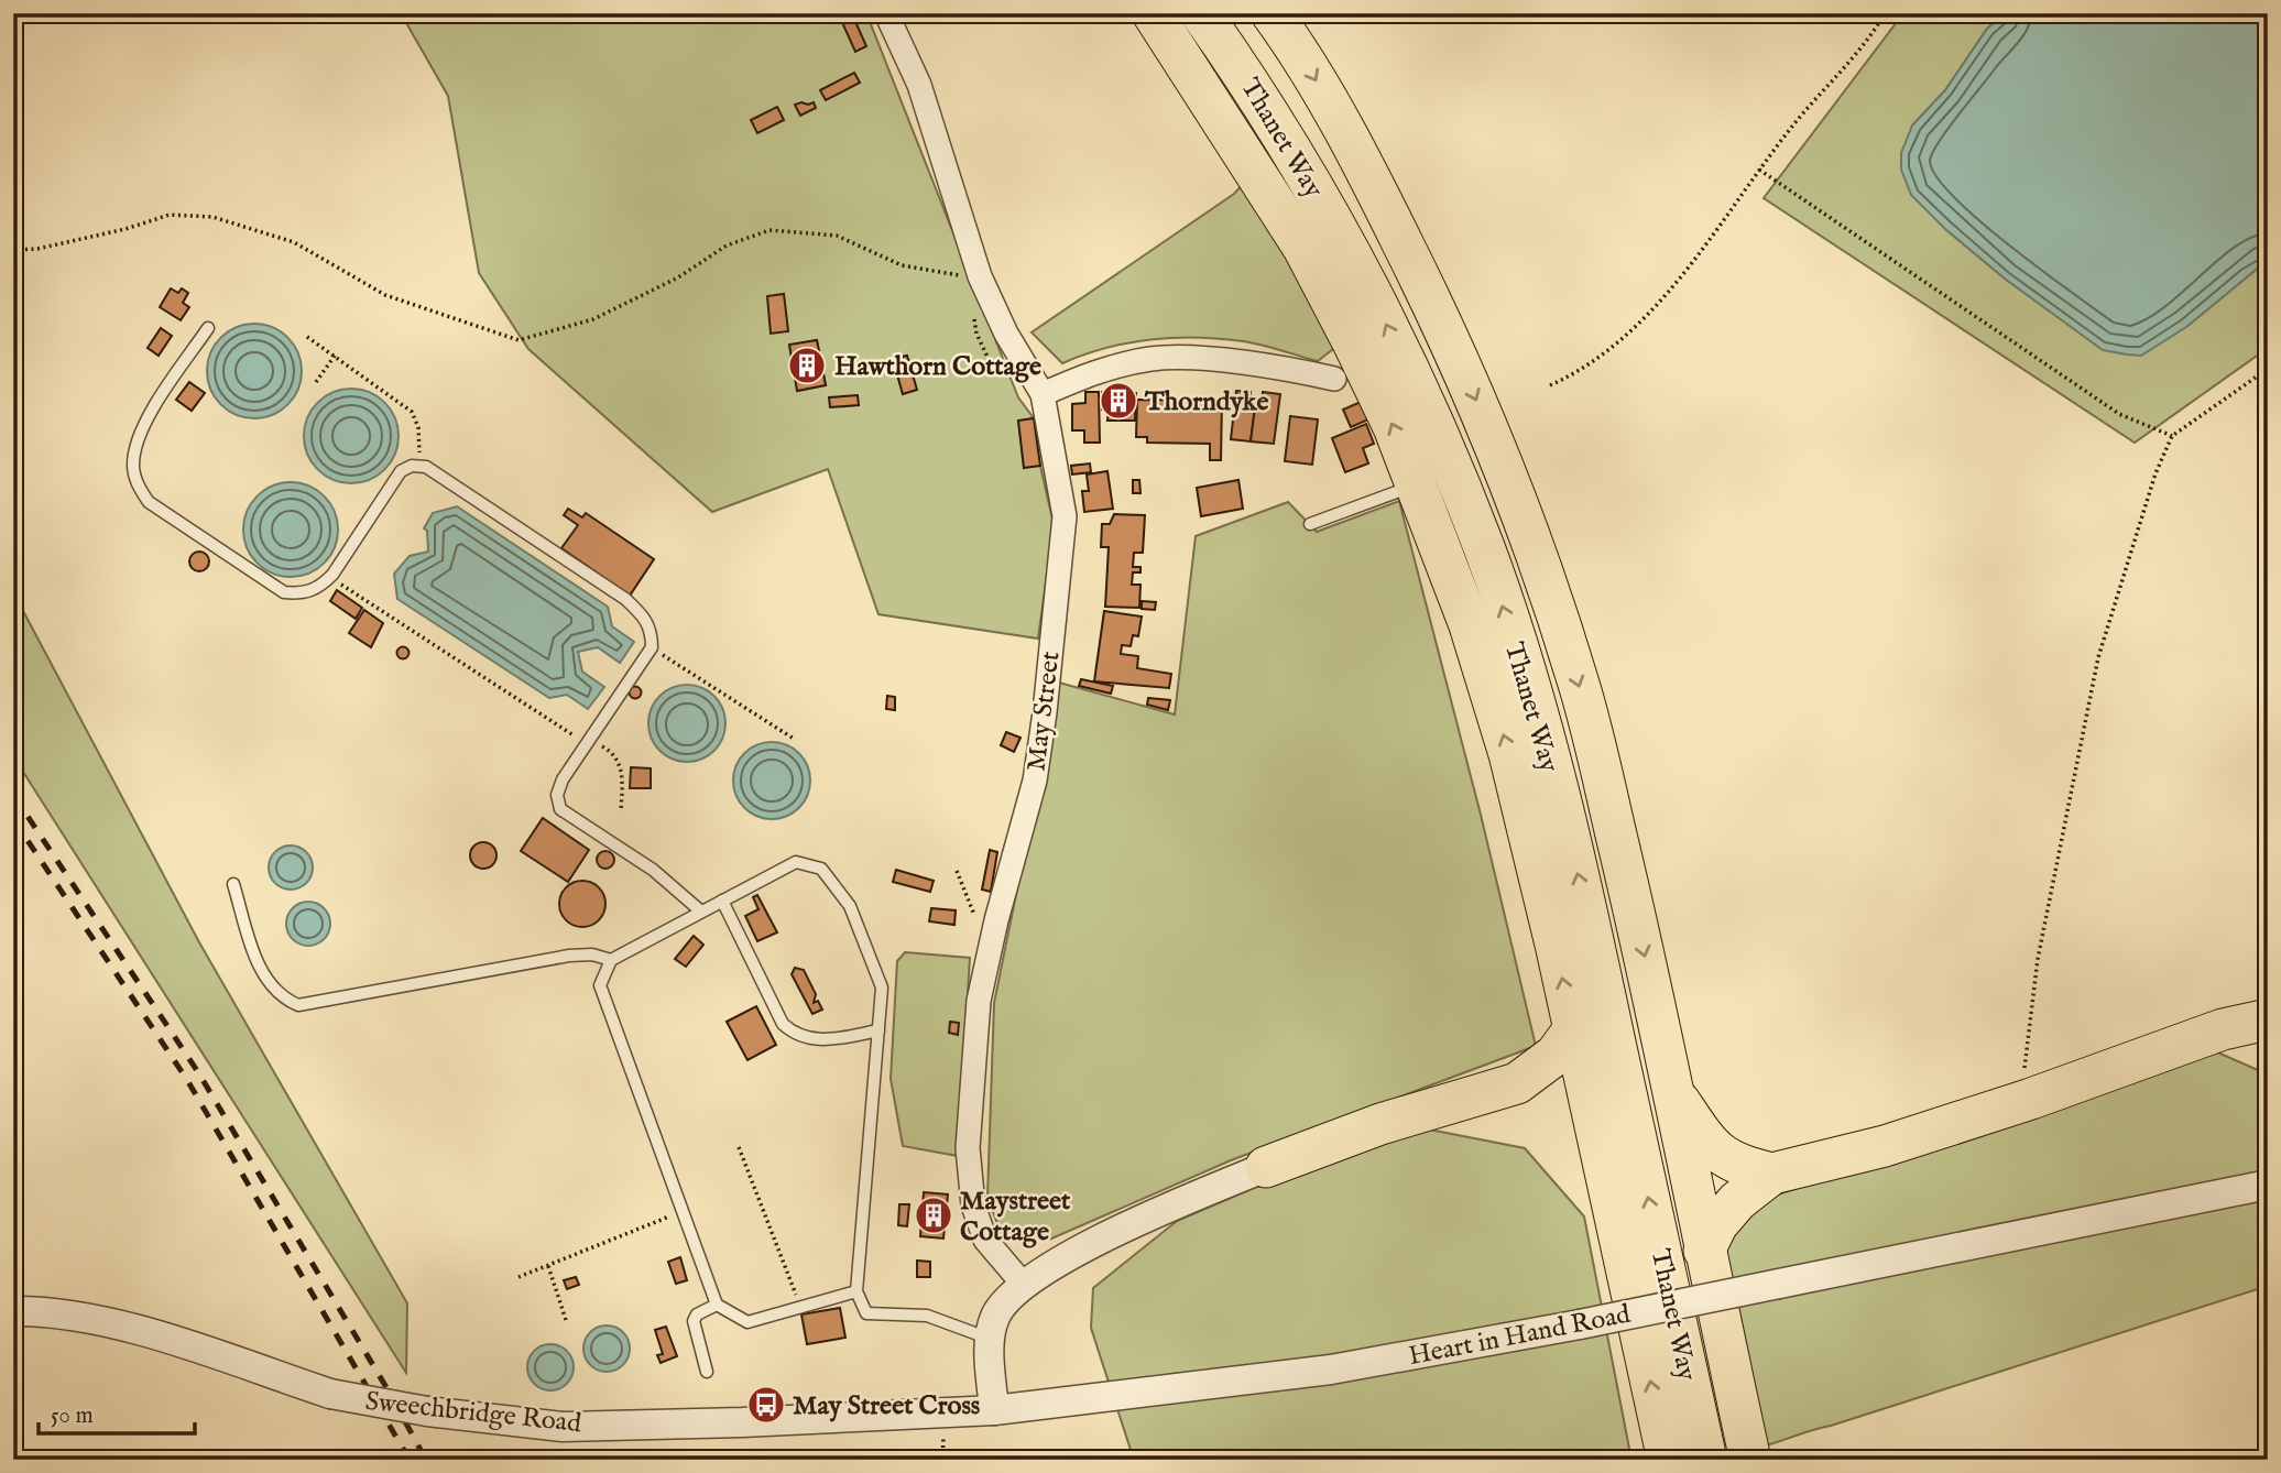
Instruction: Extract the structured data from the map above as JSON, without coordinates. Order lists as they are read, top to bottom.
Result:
{
  "streets": {
    "highway": ["Thanet Way"],
    "street": ["May Street", "Heart in Hand Road", "Sweechbridge Road"]
  },
  "crossings": [
    ["Heart in Hand Road", "Sweechbridge Road"]
  ],
  "places": {
    "building": ["Hawthorn Cottage", "Thorndyke", "Maystreet Cottage"],
    "bus stop": ["May Street Cross"]
  },
  "scale_bar": "50 m"
}
